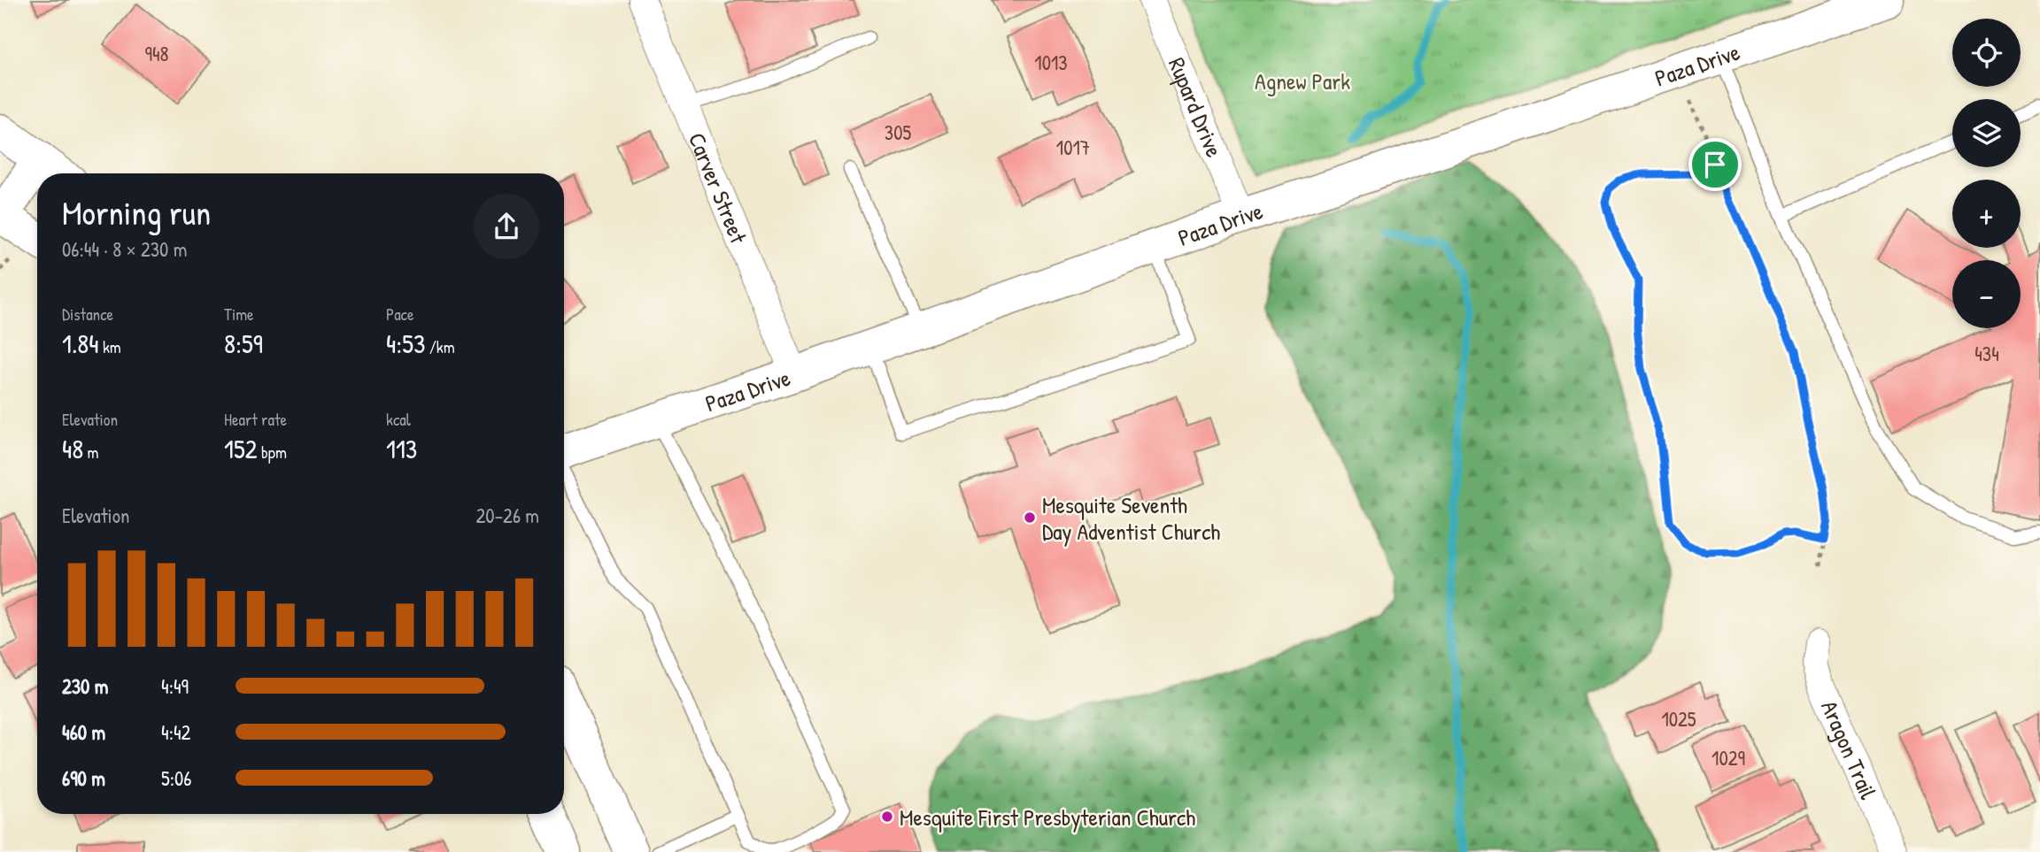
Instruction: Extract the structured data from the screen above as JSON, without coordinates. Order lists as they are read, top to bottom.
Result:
{
  "streets": {
    "street": [
      "Paza Drive",
      "Rupard Drive",
      "Carver Street",
      "Aragon Trail"
    ]
  },
  "crossings": [
    ["Paza Drive", "Rupard Drive"],
    ["Paza Drive", "Carver Street"]
  ],
  "parks": ["Agnew Park"],
  "places": ["Mesquite Seventh Day Adventist Church", "Mesquite First Presbyterian Church"],
  "house_numbers": [
    "948",
    "1013",
    "305",
    "1017",
    "434",
    "1025",
    "1029"
  ],
  "page": {
    "map_buttons": ["+", "−"],
    "heading": ["Morning run", "06:44 · 8 × 230 m"],
    "stats": [
      ["Distance", "1.84 km"],
      ["Time", "8:59"],
      ["Pace", "4:53 /km"],
      ["Elevation", "48 m"],
      ["Heart rate", "152 bpm"],
      ["kcal", "113"]
    ],
    "chart": ["Elevation", "20–26 m"],
    "list": [
      {
        "name": "230 m",
        "note": "4:49"
      },
      {
        "name": "460 m",
        "note": "4:42"
      },
      {
        "name": "690 m",
        "note": "5:06"
      }
    ]
  }
}
